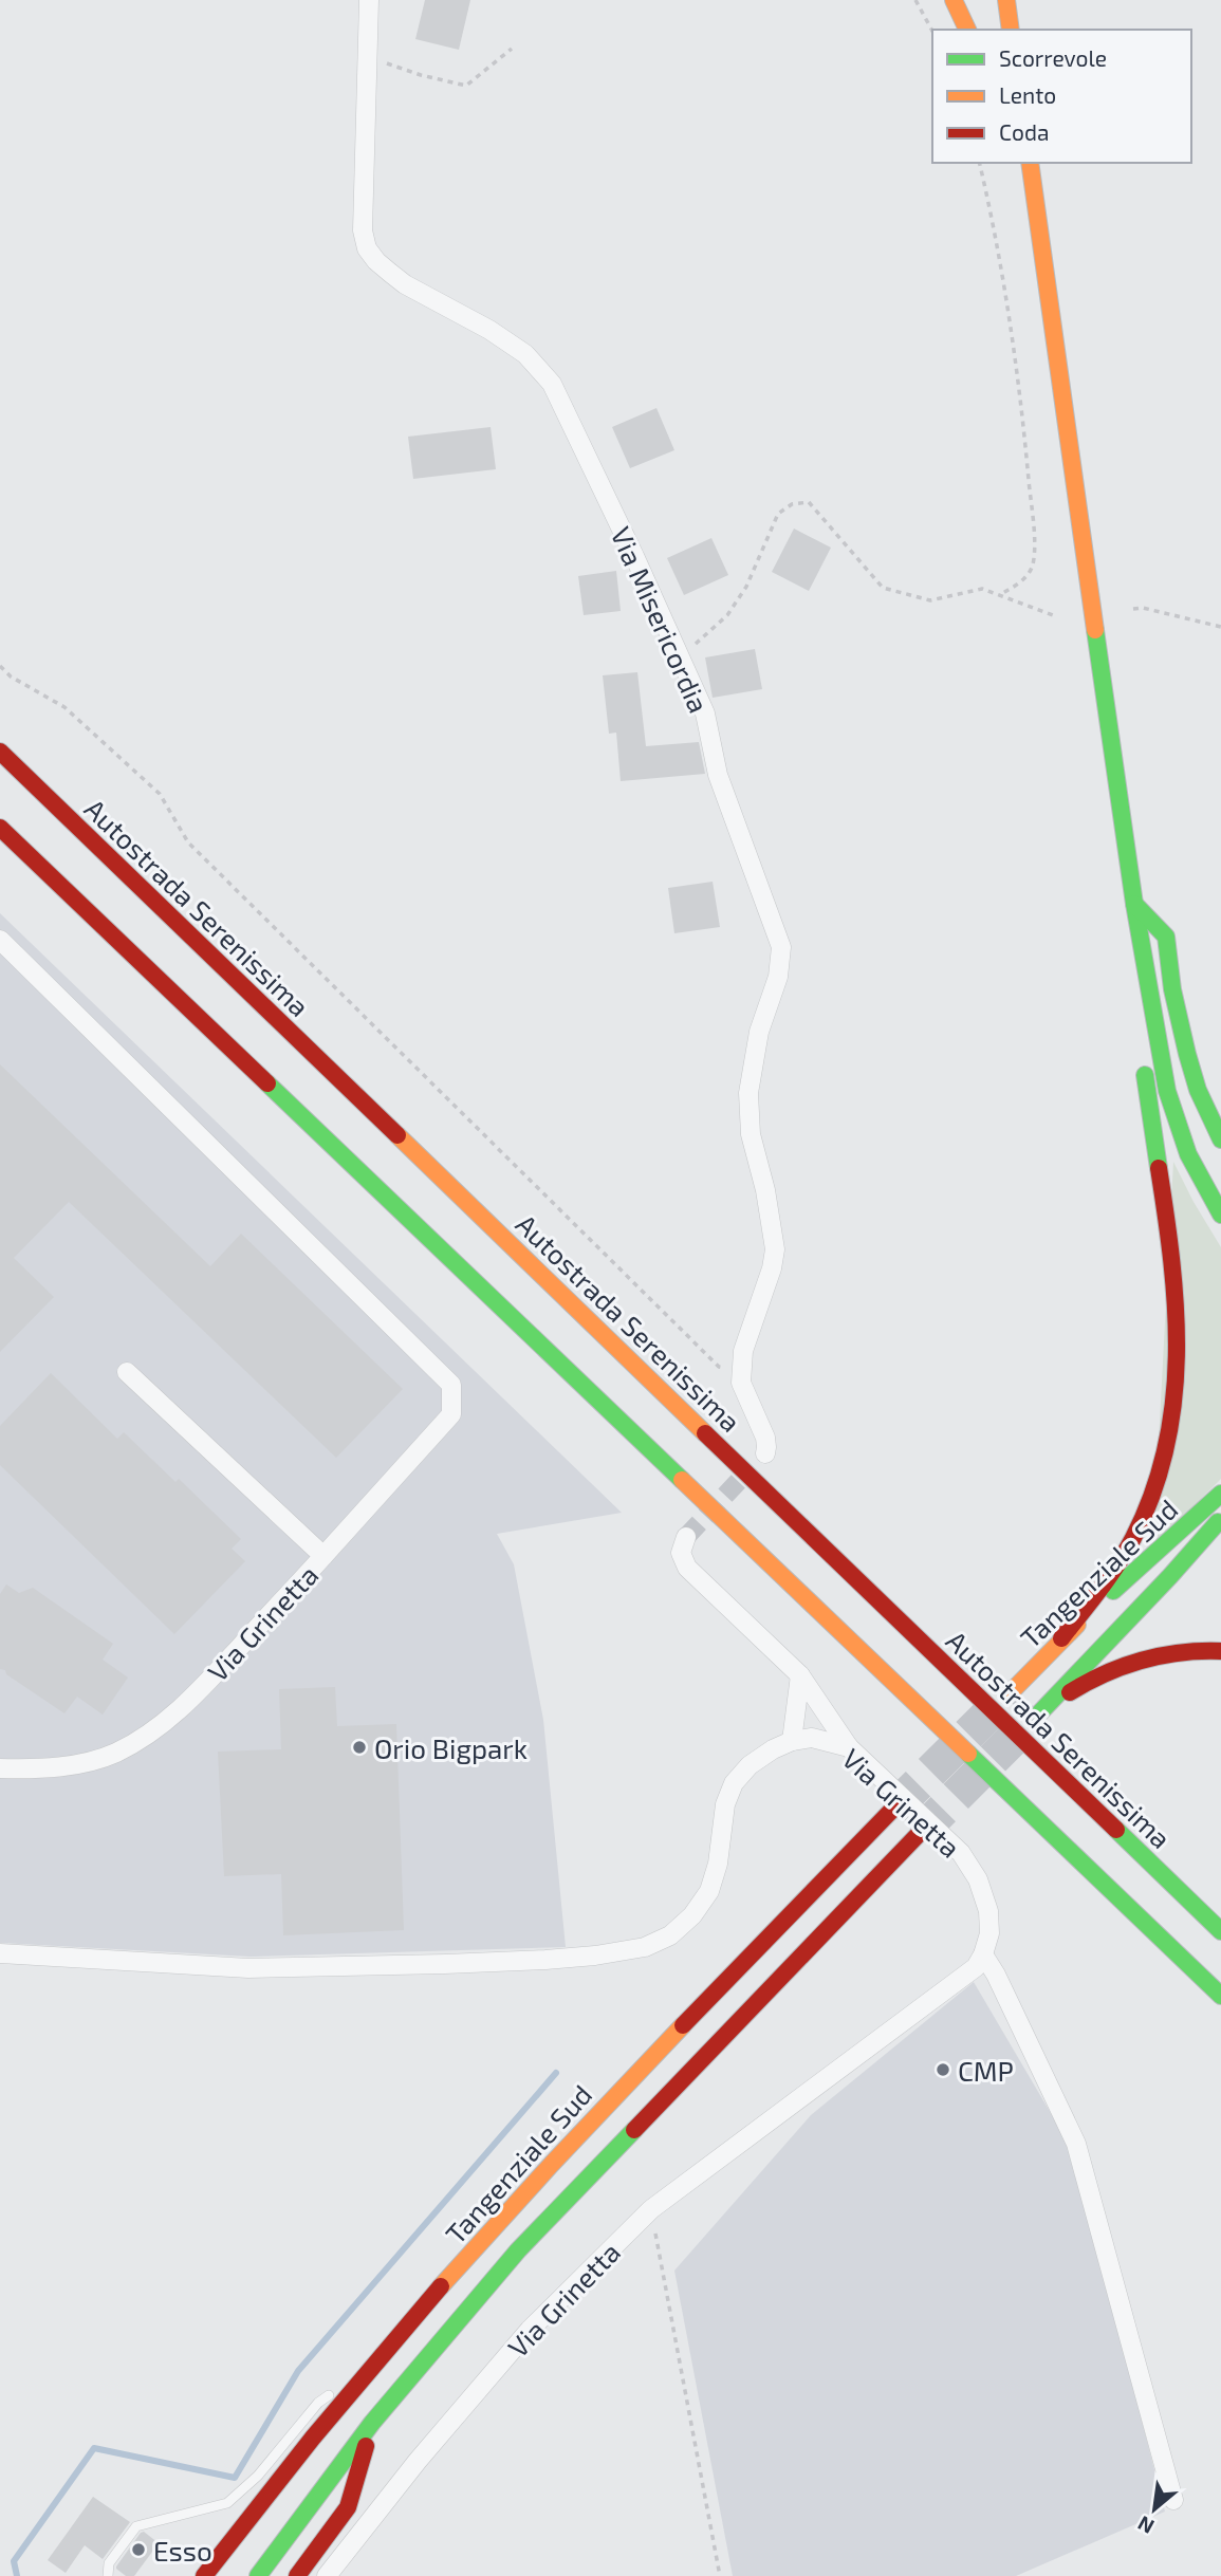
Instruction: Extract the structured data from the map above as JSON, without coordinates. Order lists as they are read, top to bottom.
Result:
{
  "streets": {
    "highway": ["Autostrada Serenissima", "Tangenziale Sud"],
    "street": ["Via Misericordia", "Via Grinetta"]
  },
  "places": ["Orio Bigpark", "CMP", "Esso"],
  "legend": ["Scorrevole", "Lento", "Coda"],
  "north": "bottom left"
}
